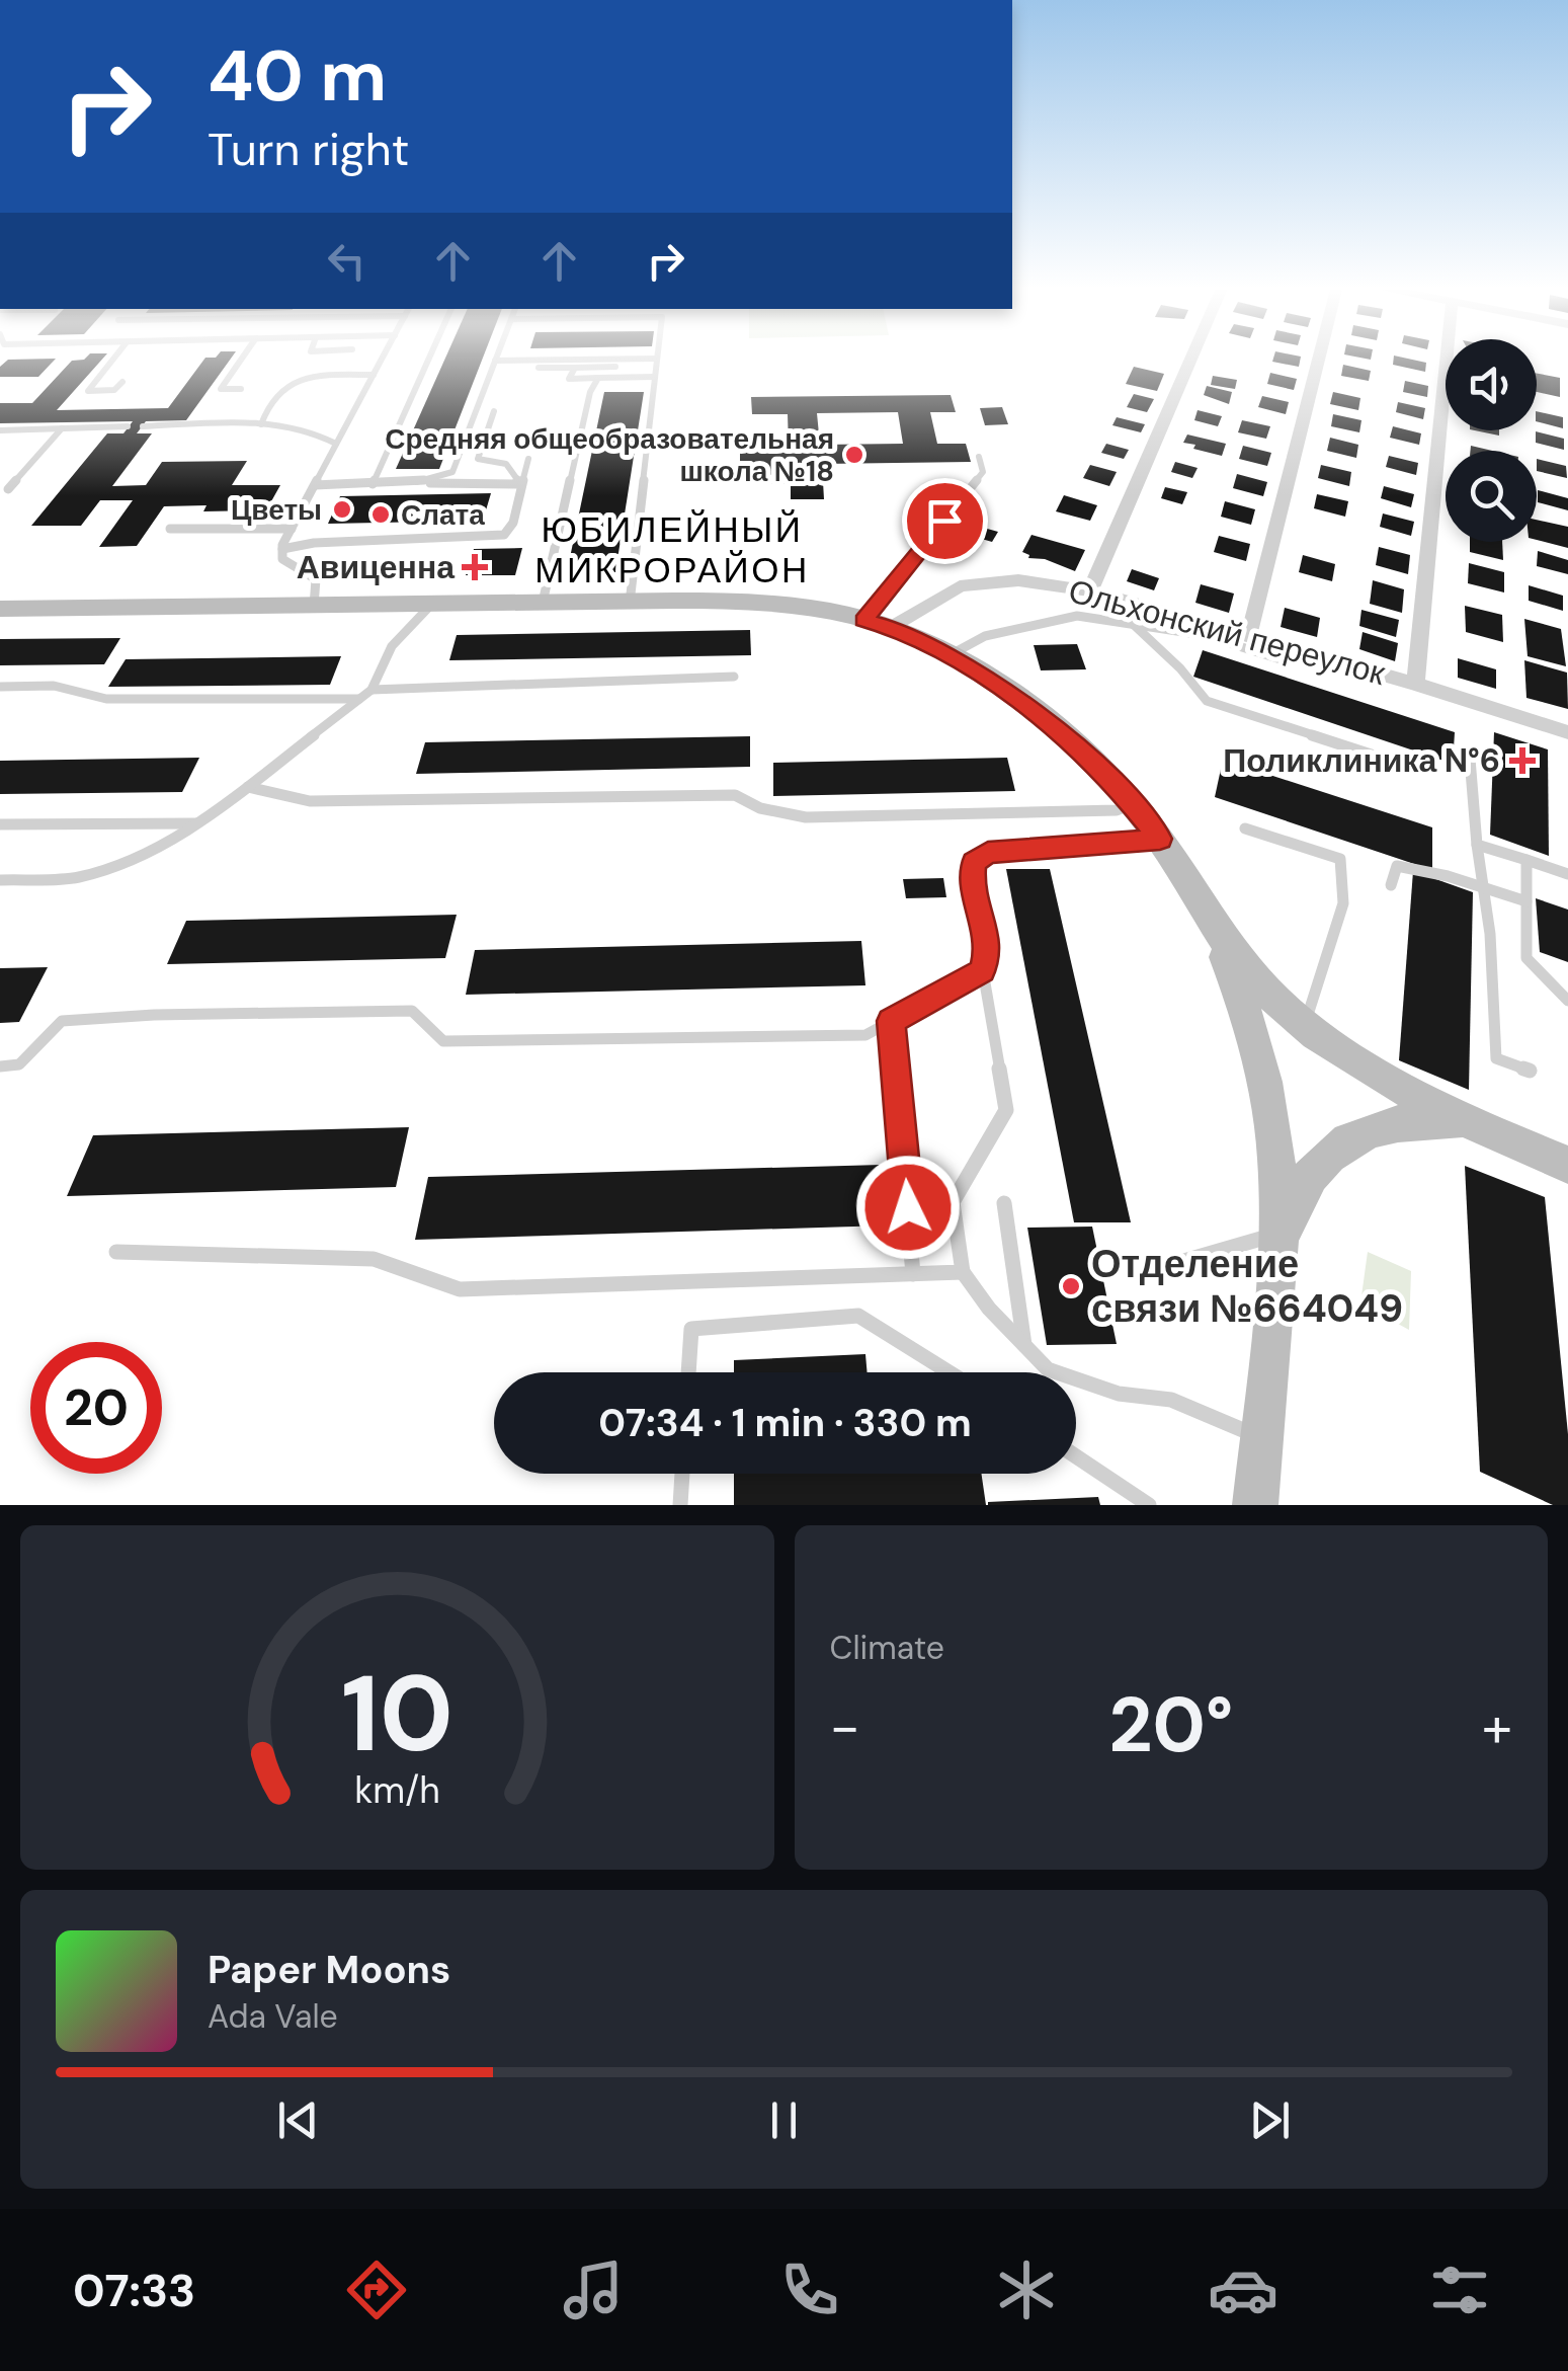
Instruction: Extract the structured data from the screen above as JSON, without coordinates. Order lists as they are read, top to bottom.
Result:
{
  "streets": {
    "street": ["Ольхонский переулок"]
  },
  "districts": ["ЮБИЛЕЙНЫЙ МИКРОРАЙОН"],
  "places": {
    "other": [
      "Средняя общеобразовательная школа №18",
      "Цветы",
      "Слата",
      "Отделение связи №664049"
    ],
    "health": ["Авиценна", "Поликлиника N°6"]
  },
  "page": {
    "turn": ["40 m", "Turn right"],
    "limit": "20",
    "trip": "07:34 · 1 min · 330 m",
    "tile": "Climate",
    "heat": ["−", "20°", "+"],
    "song": ["Paper Moons", "Ada Vale"],
    "tabs": "07:33",
    "gauge": ["10", "km/h"]
  }
}
